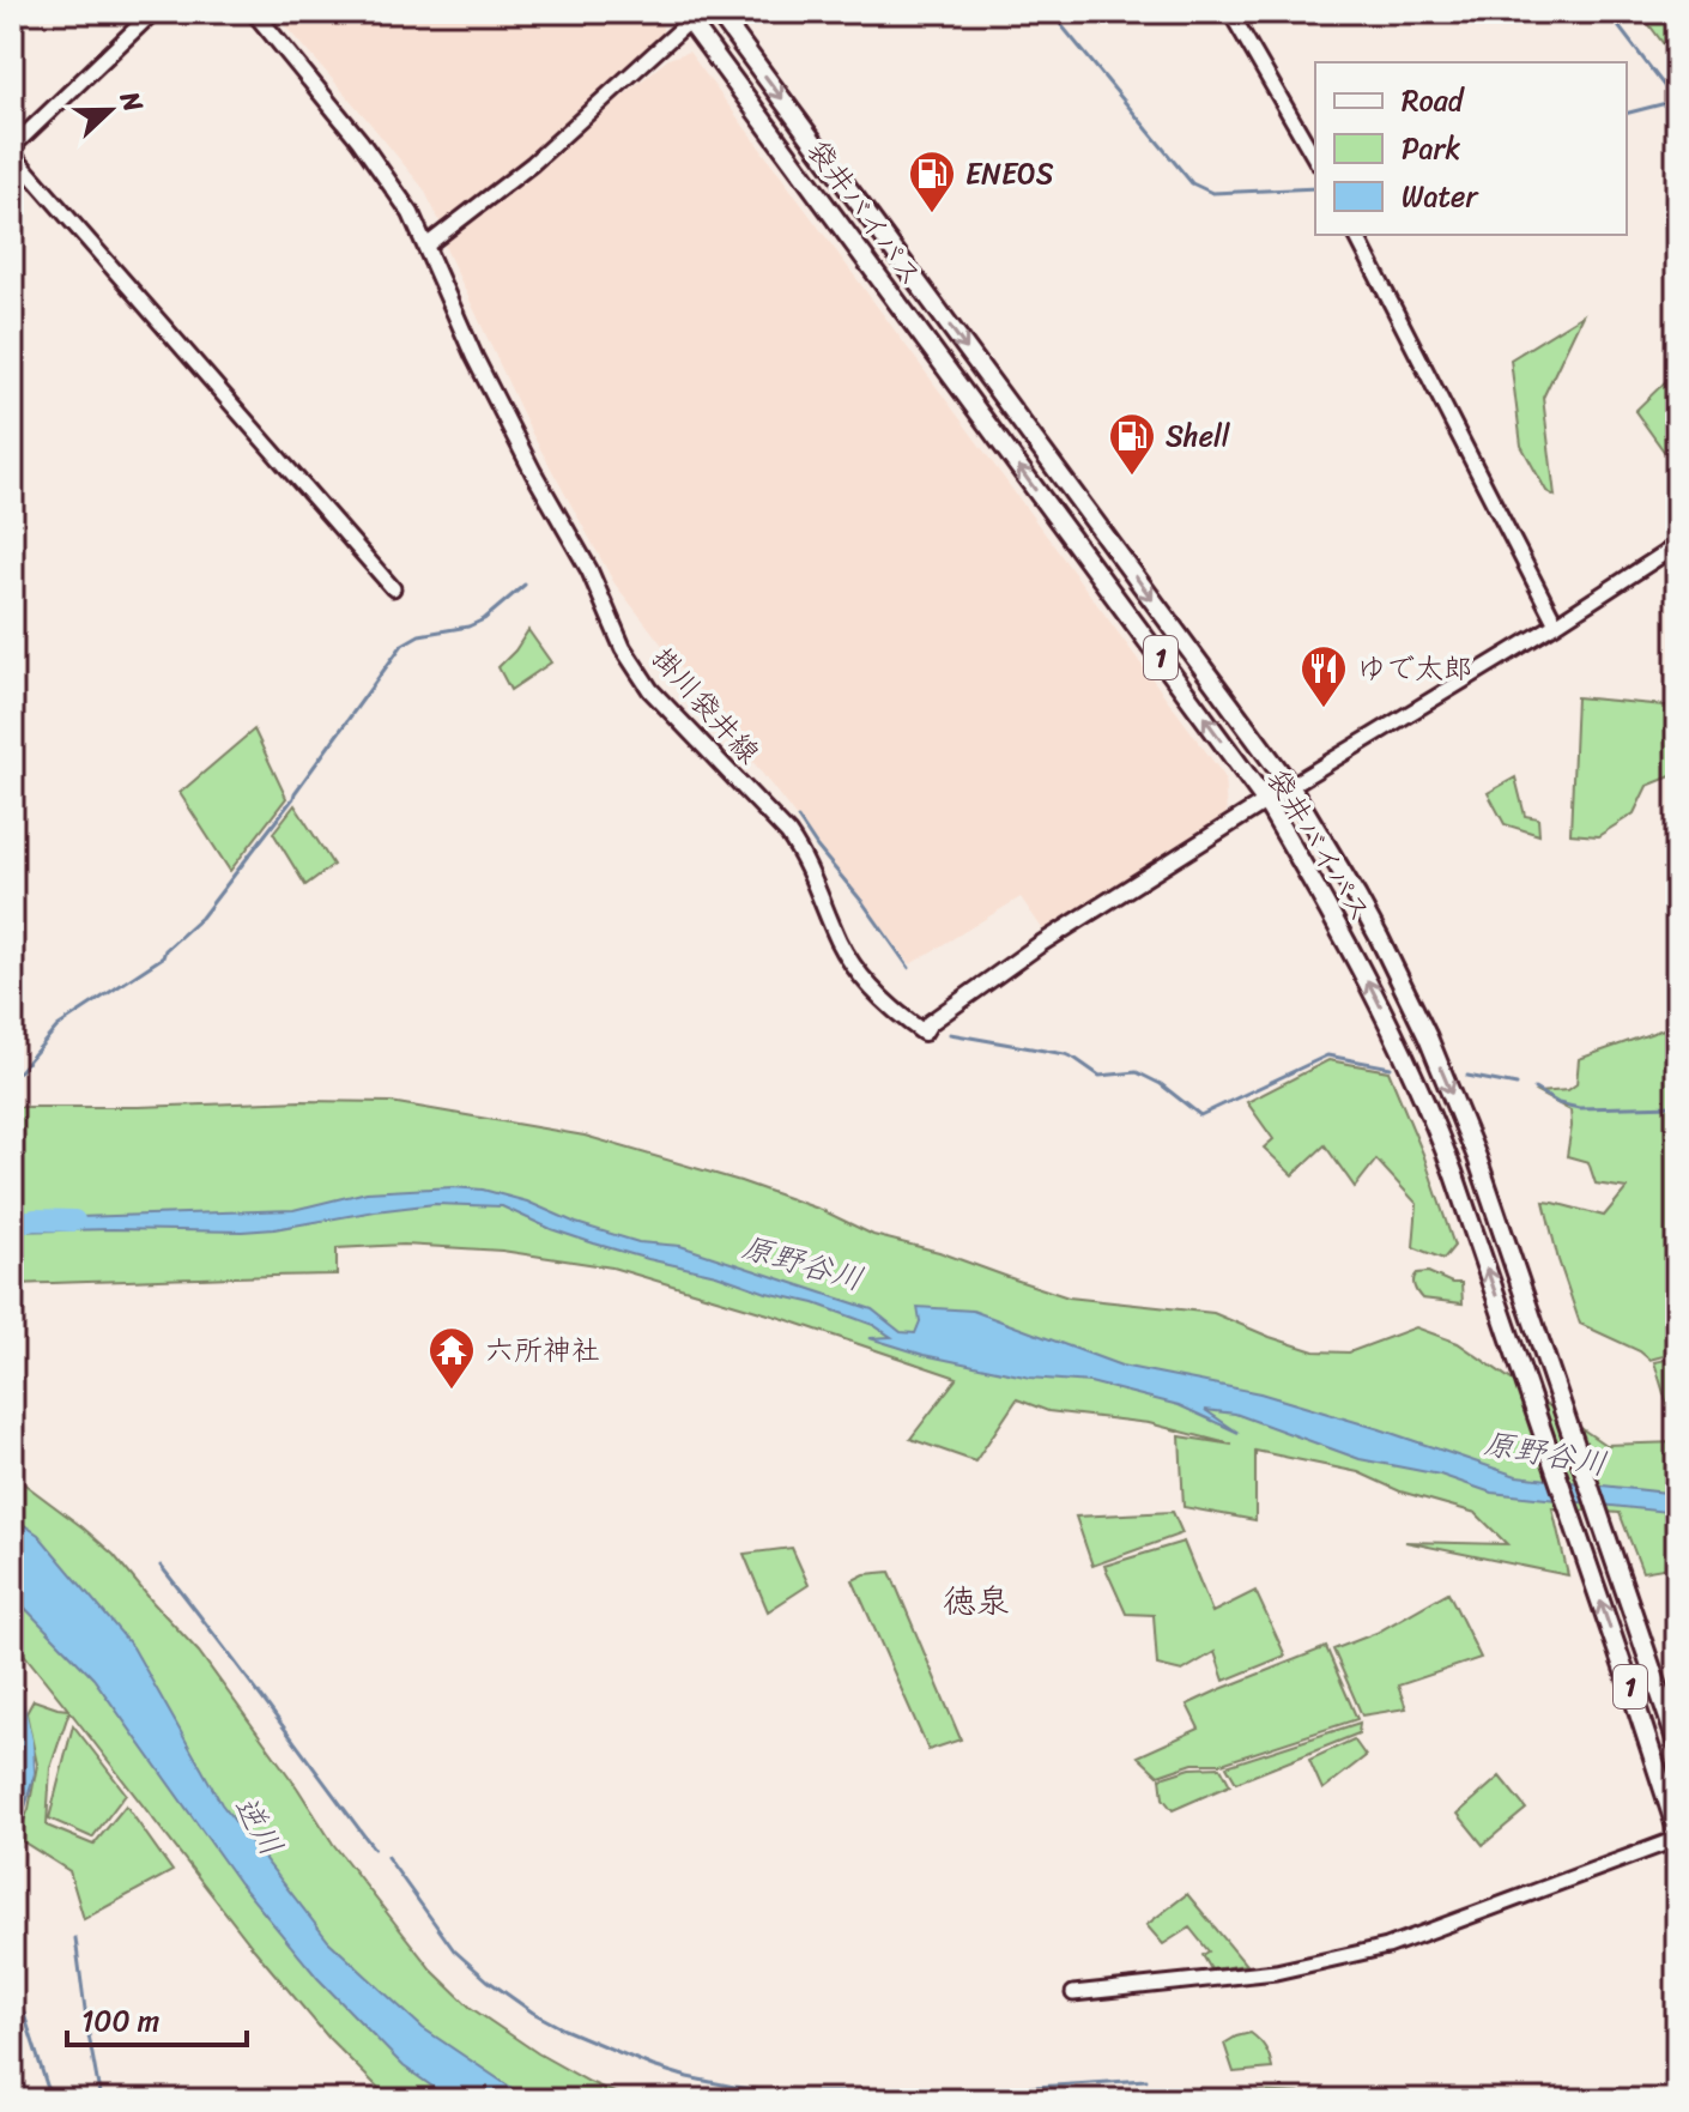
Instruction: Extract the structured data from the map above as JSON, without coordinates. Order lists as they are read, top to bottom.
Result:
{
  "streets": {
    "highway": ["袋井バイパス", "1"],
    "main road": ["掛川袋井線"]
  },
  "crossings": [
    ["袋井バイパス", "掛川袋井線"]
  ],
  "districts": ["徳泉"],
  "water": ["原野谷川", "逆川"],
  "places": {
    "fuel station": ["ENEOS", "Shell"],
    "restaurant": ["ゆで太郎"],
    "temple": ["六所神社"]
  },
  "legend": ["Road", "Park", "Water"],
  "scale_bar": "100 m",
  "north": "right"
}
